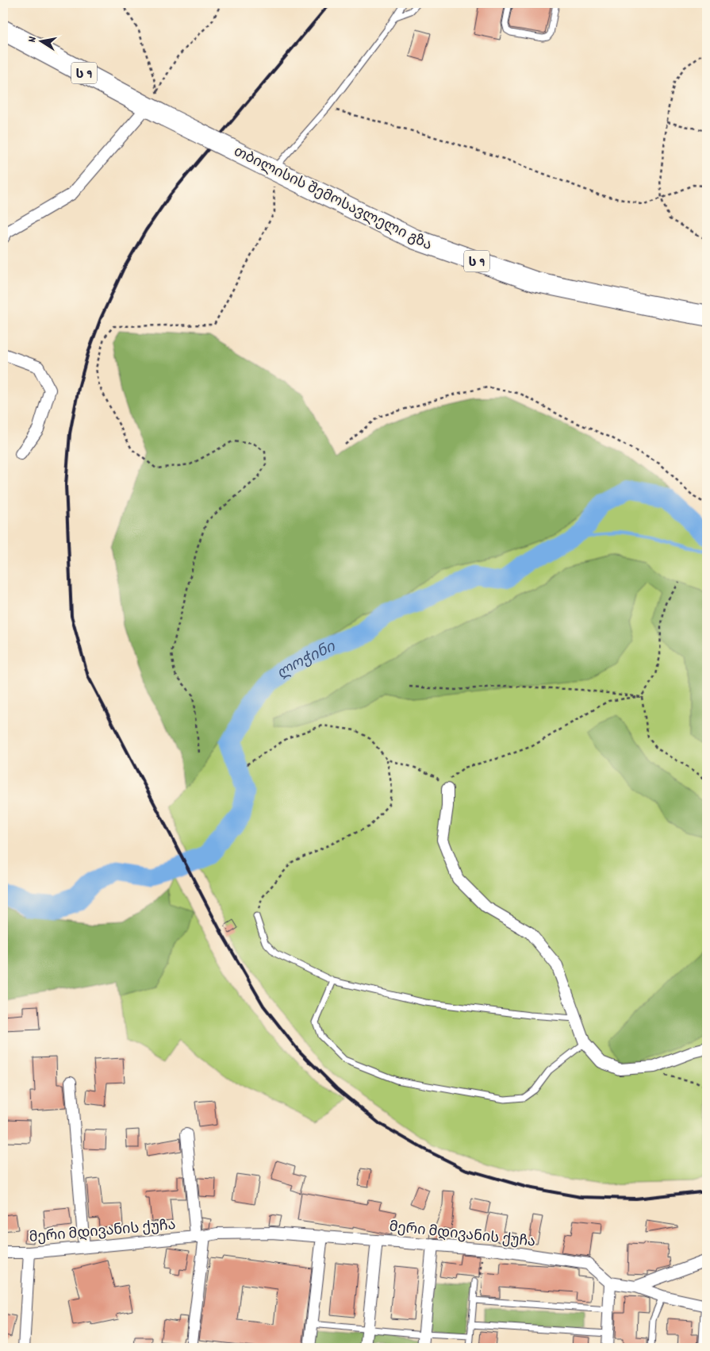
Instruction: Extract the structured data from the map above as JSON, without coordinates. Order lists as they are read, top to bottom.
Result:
{
  "streets": {
    "highway": ["ს 9", "თბილისის შემოსავლელი გზა"],
    "street": ["მერი მდივანის ქუჩა"]
  },
  "water": ["ლოჭინი"],
  "north": "left"
}
